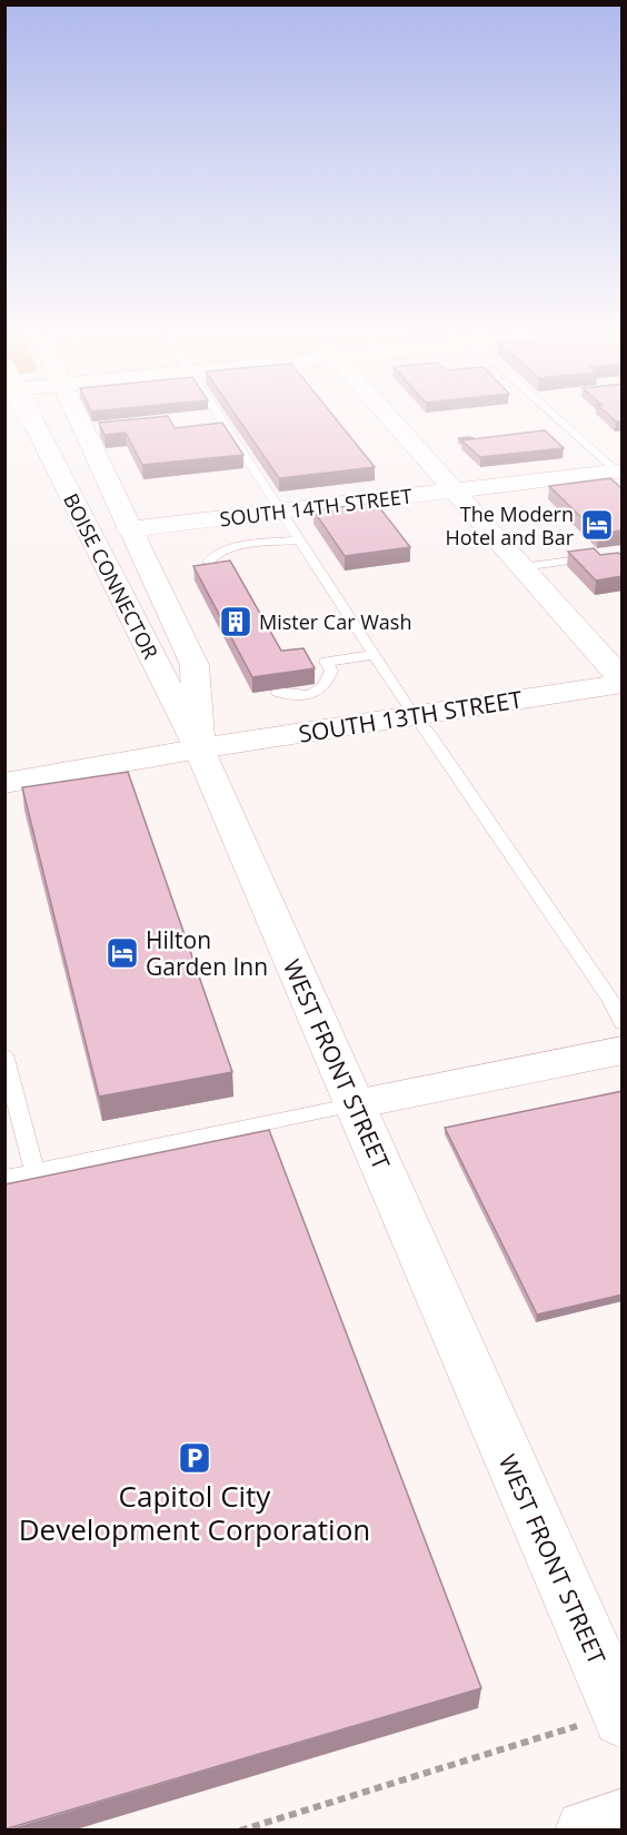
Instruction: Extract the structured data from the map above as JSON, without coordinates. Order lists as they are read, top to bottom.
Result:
{
  "streets": {
    "main road": [
      "SOUTH 14TH STREET",
      "BOISE CONNECTOR",
      "SOUTH 13TH STREET",
      "WEST FRONT STREET"
    ]
  },
  "crossings": [
    ["SOUTH 14TH STREET", "WEST FRONT STREET"],
    ["BOISE CONNECTOR", "SOUTH 13TH STREET"],
    ["BOISE CONNECTOR", "WEST FRONT STREET"],
    ["SOUTH 13TH STREET", "WEST FRONT STREET"]
  ],
  "places": {
    "hotel": ["The Modern Hotel and Bar", "Hilton Garden Inn"],
    "building": ["Mister Car Wash"],
    "parking": ["Capitol City Development Corporation"]
  }
}
